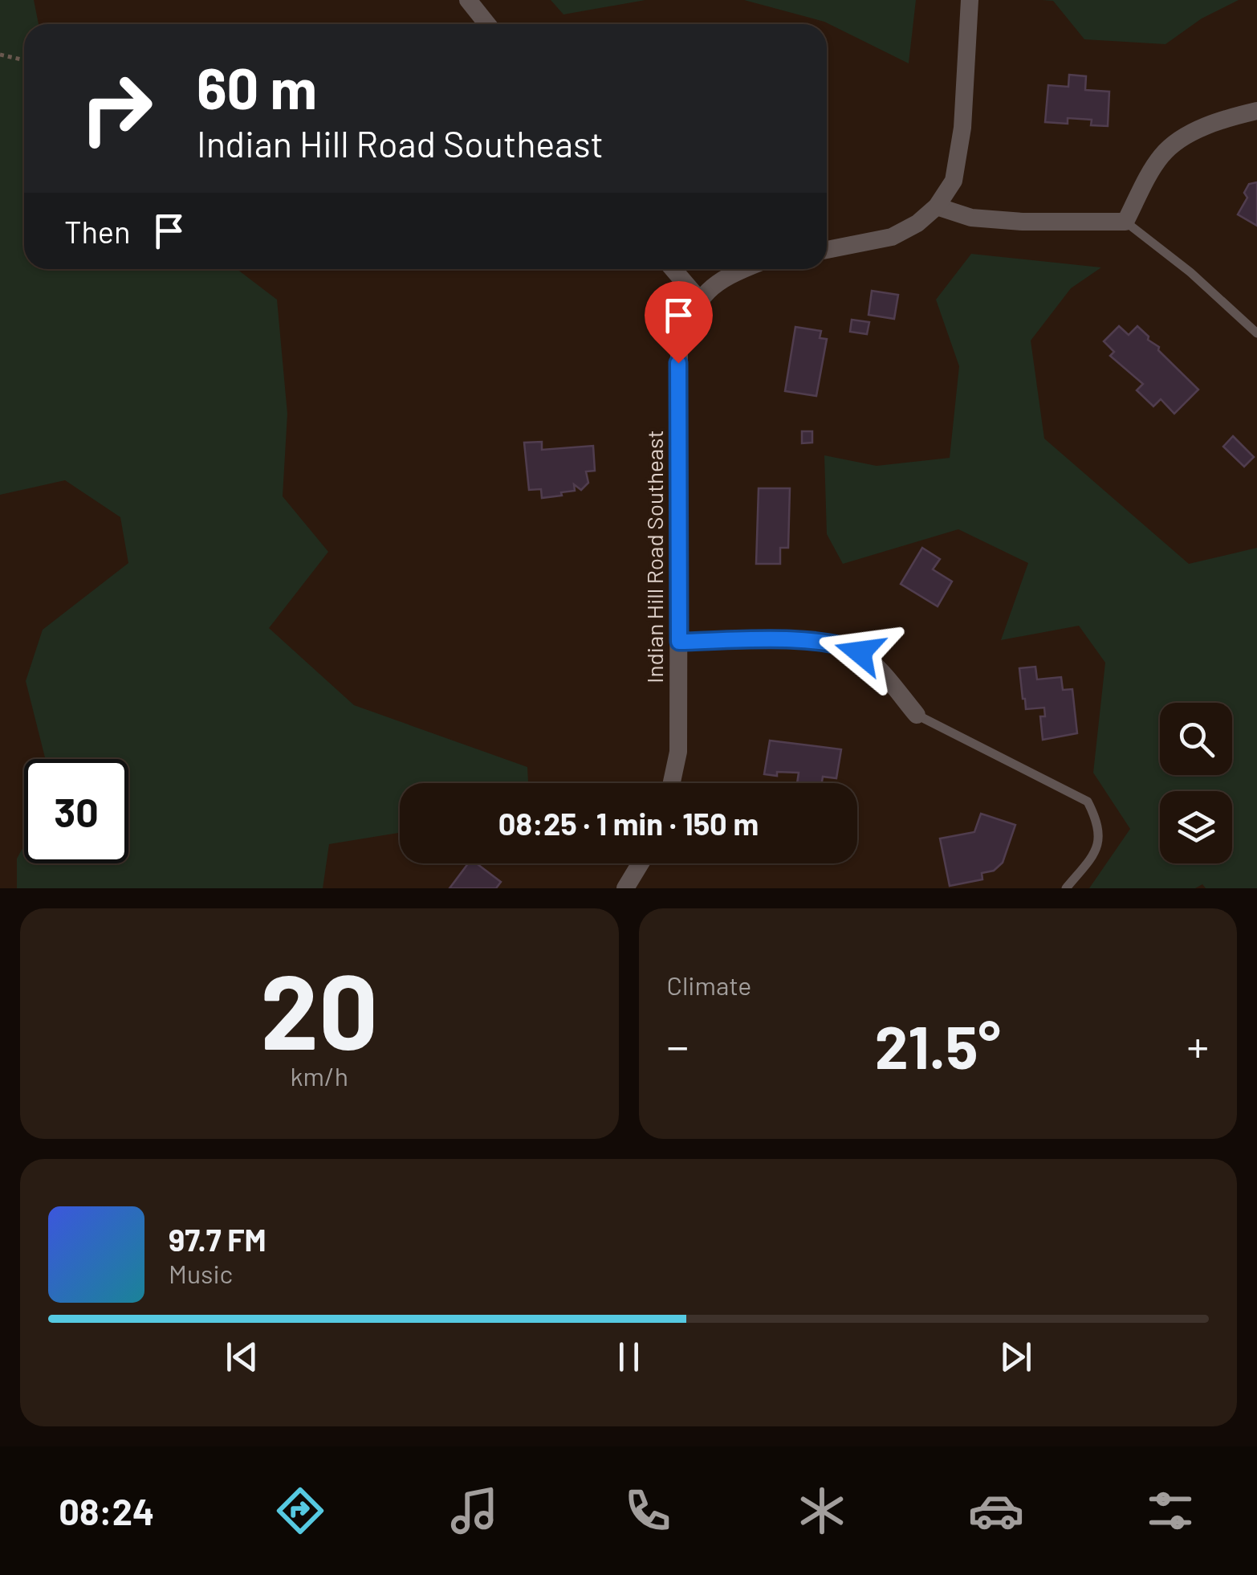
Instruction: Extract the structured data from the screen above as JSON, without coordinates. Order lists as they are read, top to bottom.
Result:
{
  "streets": {
    "street": ["Indian Hill Road Southeast"]
  },
  "page": {
    "turn": ["60 m", "Indian Hill Road Southeast"],
    "then": "Then",
    "limit": "30",
    "trip": "08:25 · 1 min · 150 m",
    "tile": [
      ["20", "km/h"],
      "Climate"
    ],
    "heat": ["−", "21.5°", "+"],
    "song": ["97.7 FM", "Music"],
    "tabs": "08:24"
  }
}
